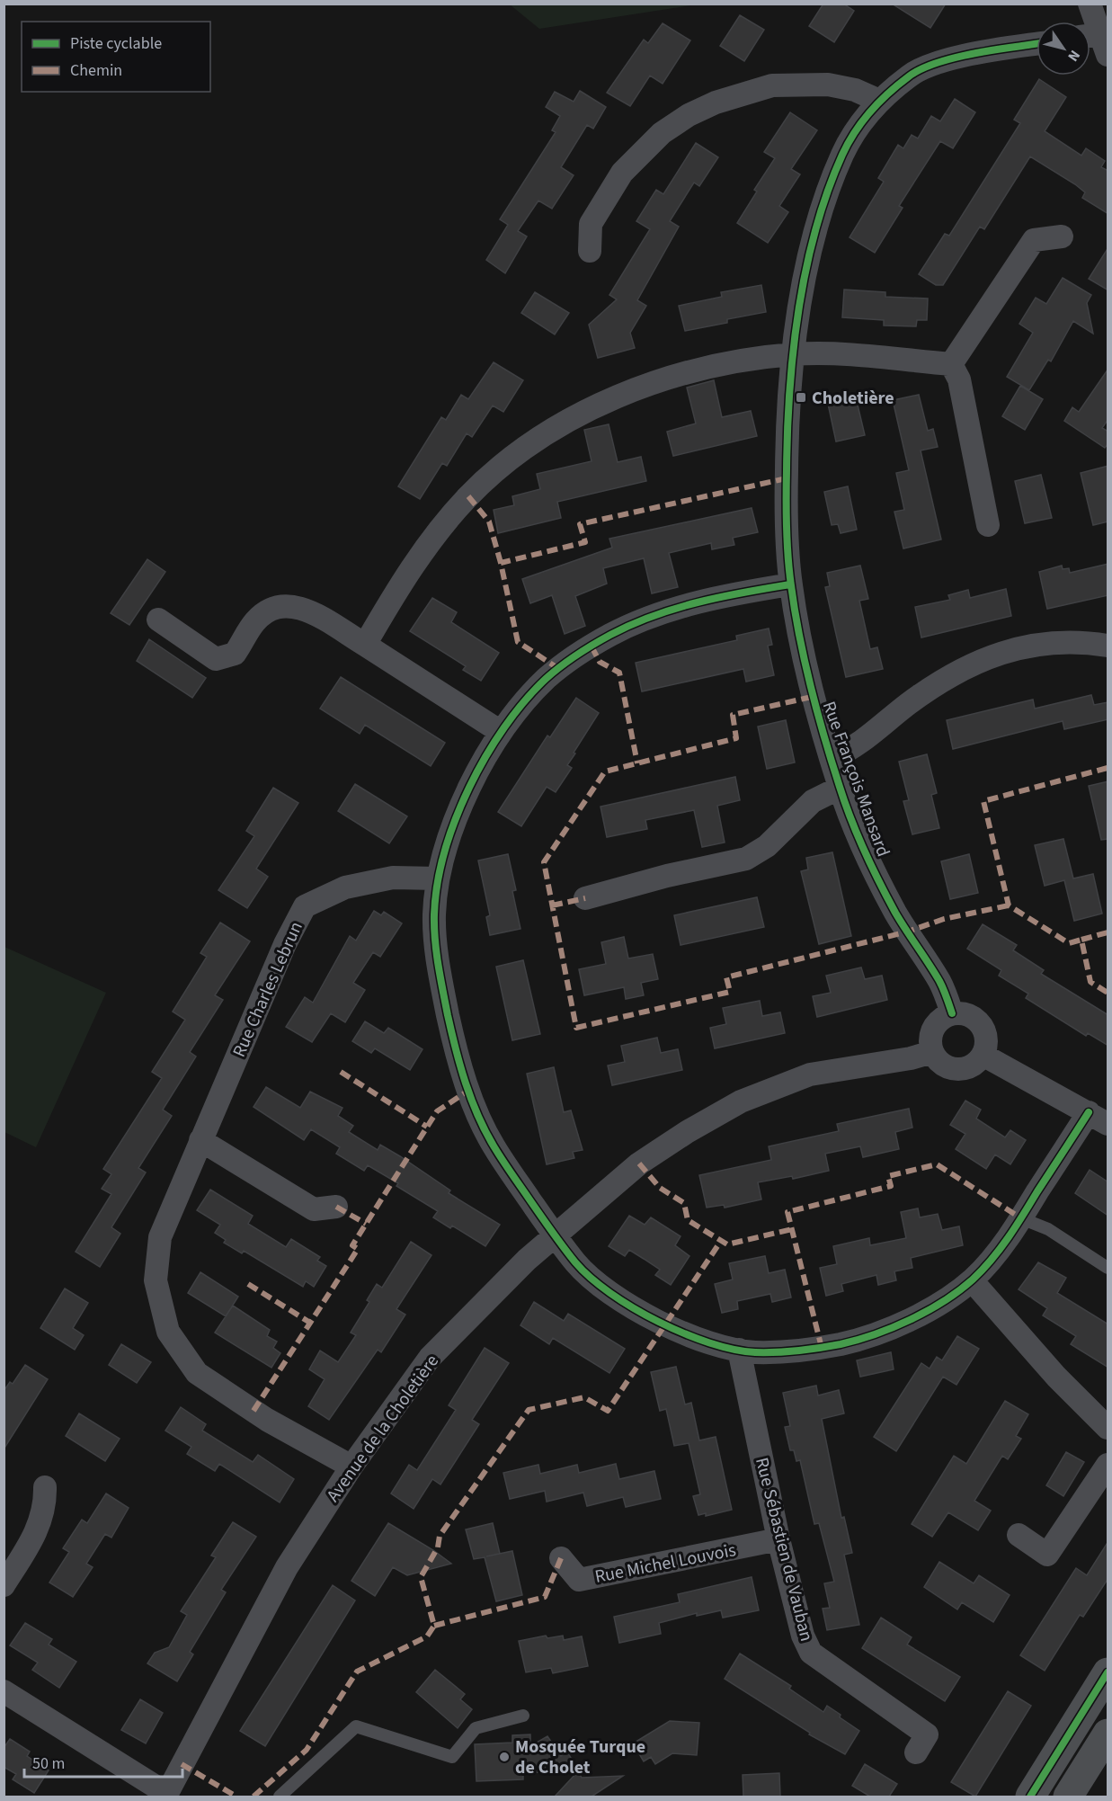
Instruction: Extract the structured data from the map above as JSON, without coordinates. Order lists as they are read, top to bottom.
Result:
{
  "streets": {
    "street": [
      "Rue François Mansard",
      "Rue Charles Lebrun",
      "Avenue de la Choletière",
      "Rue Sébastien de Vauban",
      "Rue Michel Louvois"
    ]
  },
  "crossings": [
    ["Rue François Mansard", "Avenue de la Choletière"],
    ["Rue Charles Lebrun", "Avenue de la Choletière"],
    ["Rue Sébastien de Vauban", "Rue Michel Louvois"]
  ],
  "places": {
    "transit": ["Choletière"],
    "other": ["Mosquée Turque de Cholet"]
  },
  "legend": ["Piste cyclable", "Chemin"],
  "scale_bar": "50 m",
  "north": "bottom right"
}
